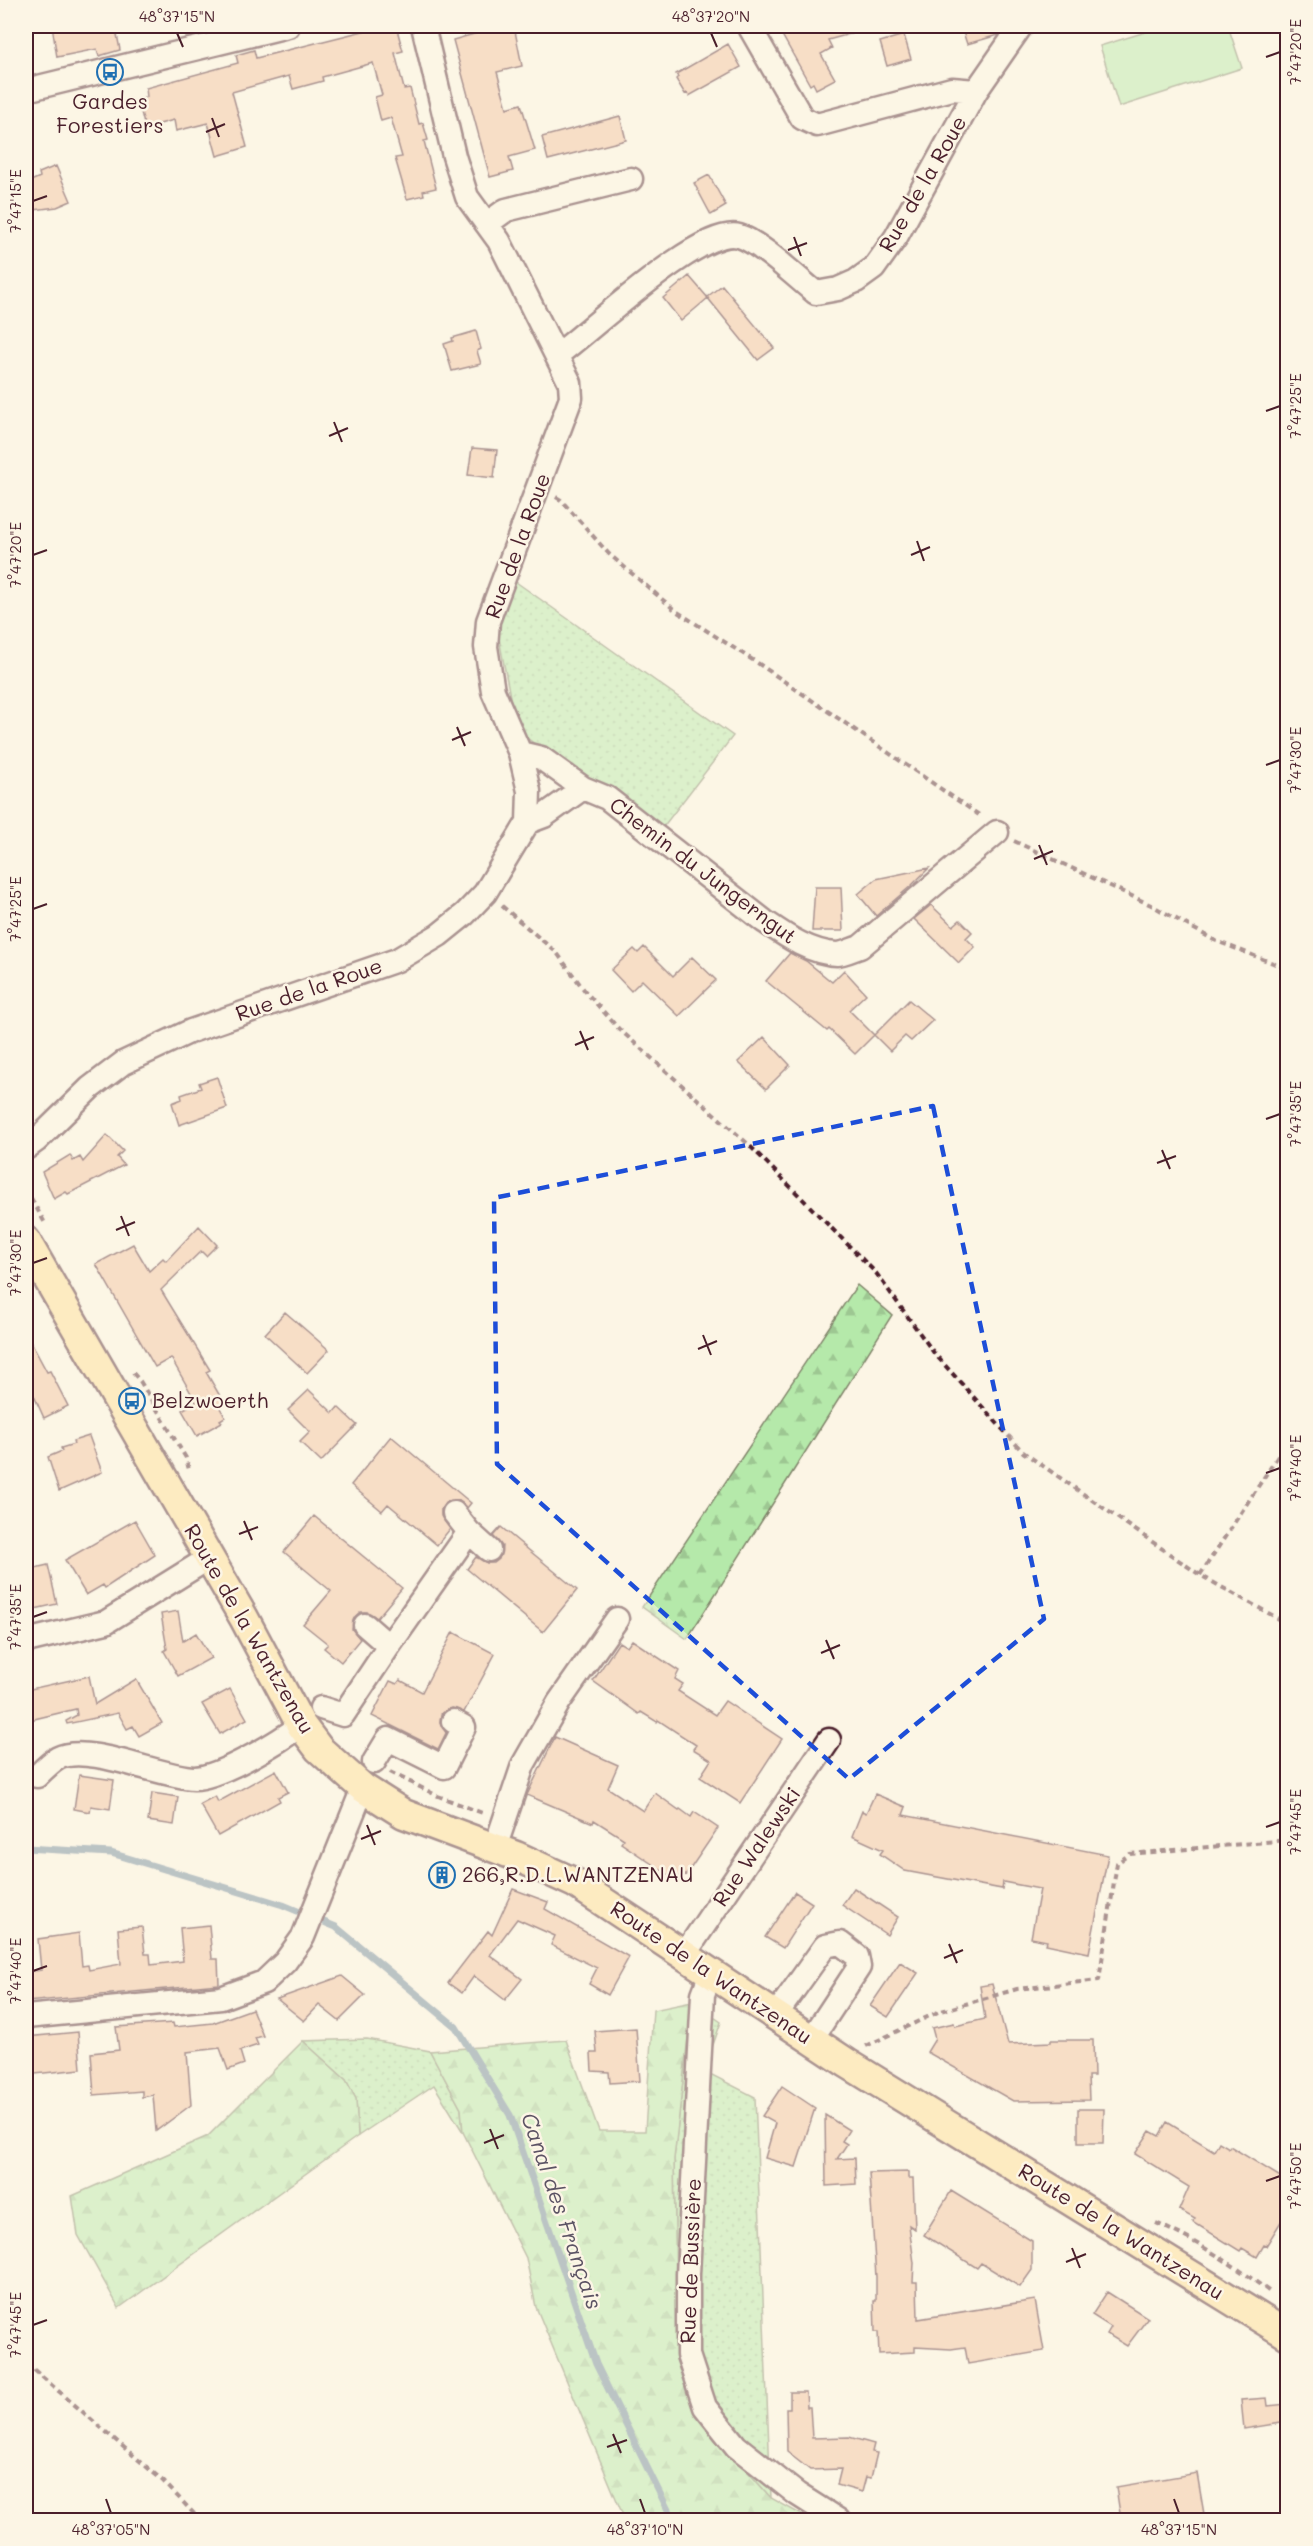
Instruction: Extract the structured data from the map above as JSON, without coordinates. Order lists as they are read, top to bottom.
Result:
{
  "streets": {
    "main road": ["Route de la Wantzenau"],
    "street": [
      "Rue de la Roue",
      "Chemin du Jungerngut",
      "Rue Walewski",
      "Rue de Bussière"
    ]
  },
  "crossings": [
    ["Rue de la Roue", "Chemin du Jungerngut"],
    ["Route de la Wantzenau", "Rue Walewski"],
    ["Route de la Wantzenau", "Rue de Bussière"]
  ],
  "water": ["Canal des Français"],
  "places": {
    "bus stop": ["Gardes Forestiers", "Belzwoerth"],
    "building": ["266,R.D.L.WANTZENAU"]
  },
  "coordinates": [
    "48°37'15\"N",
    "48°37'20\"N",
    "7°47'20\"E",
    "7°47'15\"E",
    "7°47'25\"E",
    "7°47'30\"E",
    "7°47'35\"E",
    "7°47'40\"E",
    "7°47'45\"E",
    "7°47'50\"E",
    "48°37'05\"N",
    "48°37'10\"N"
  ]
}
